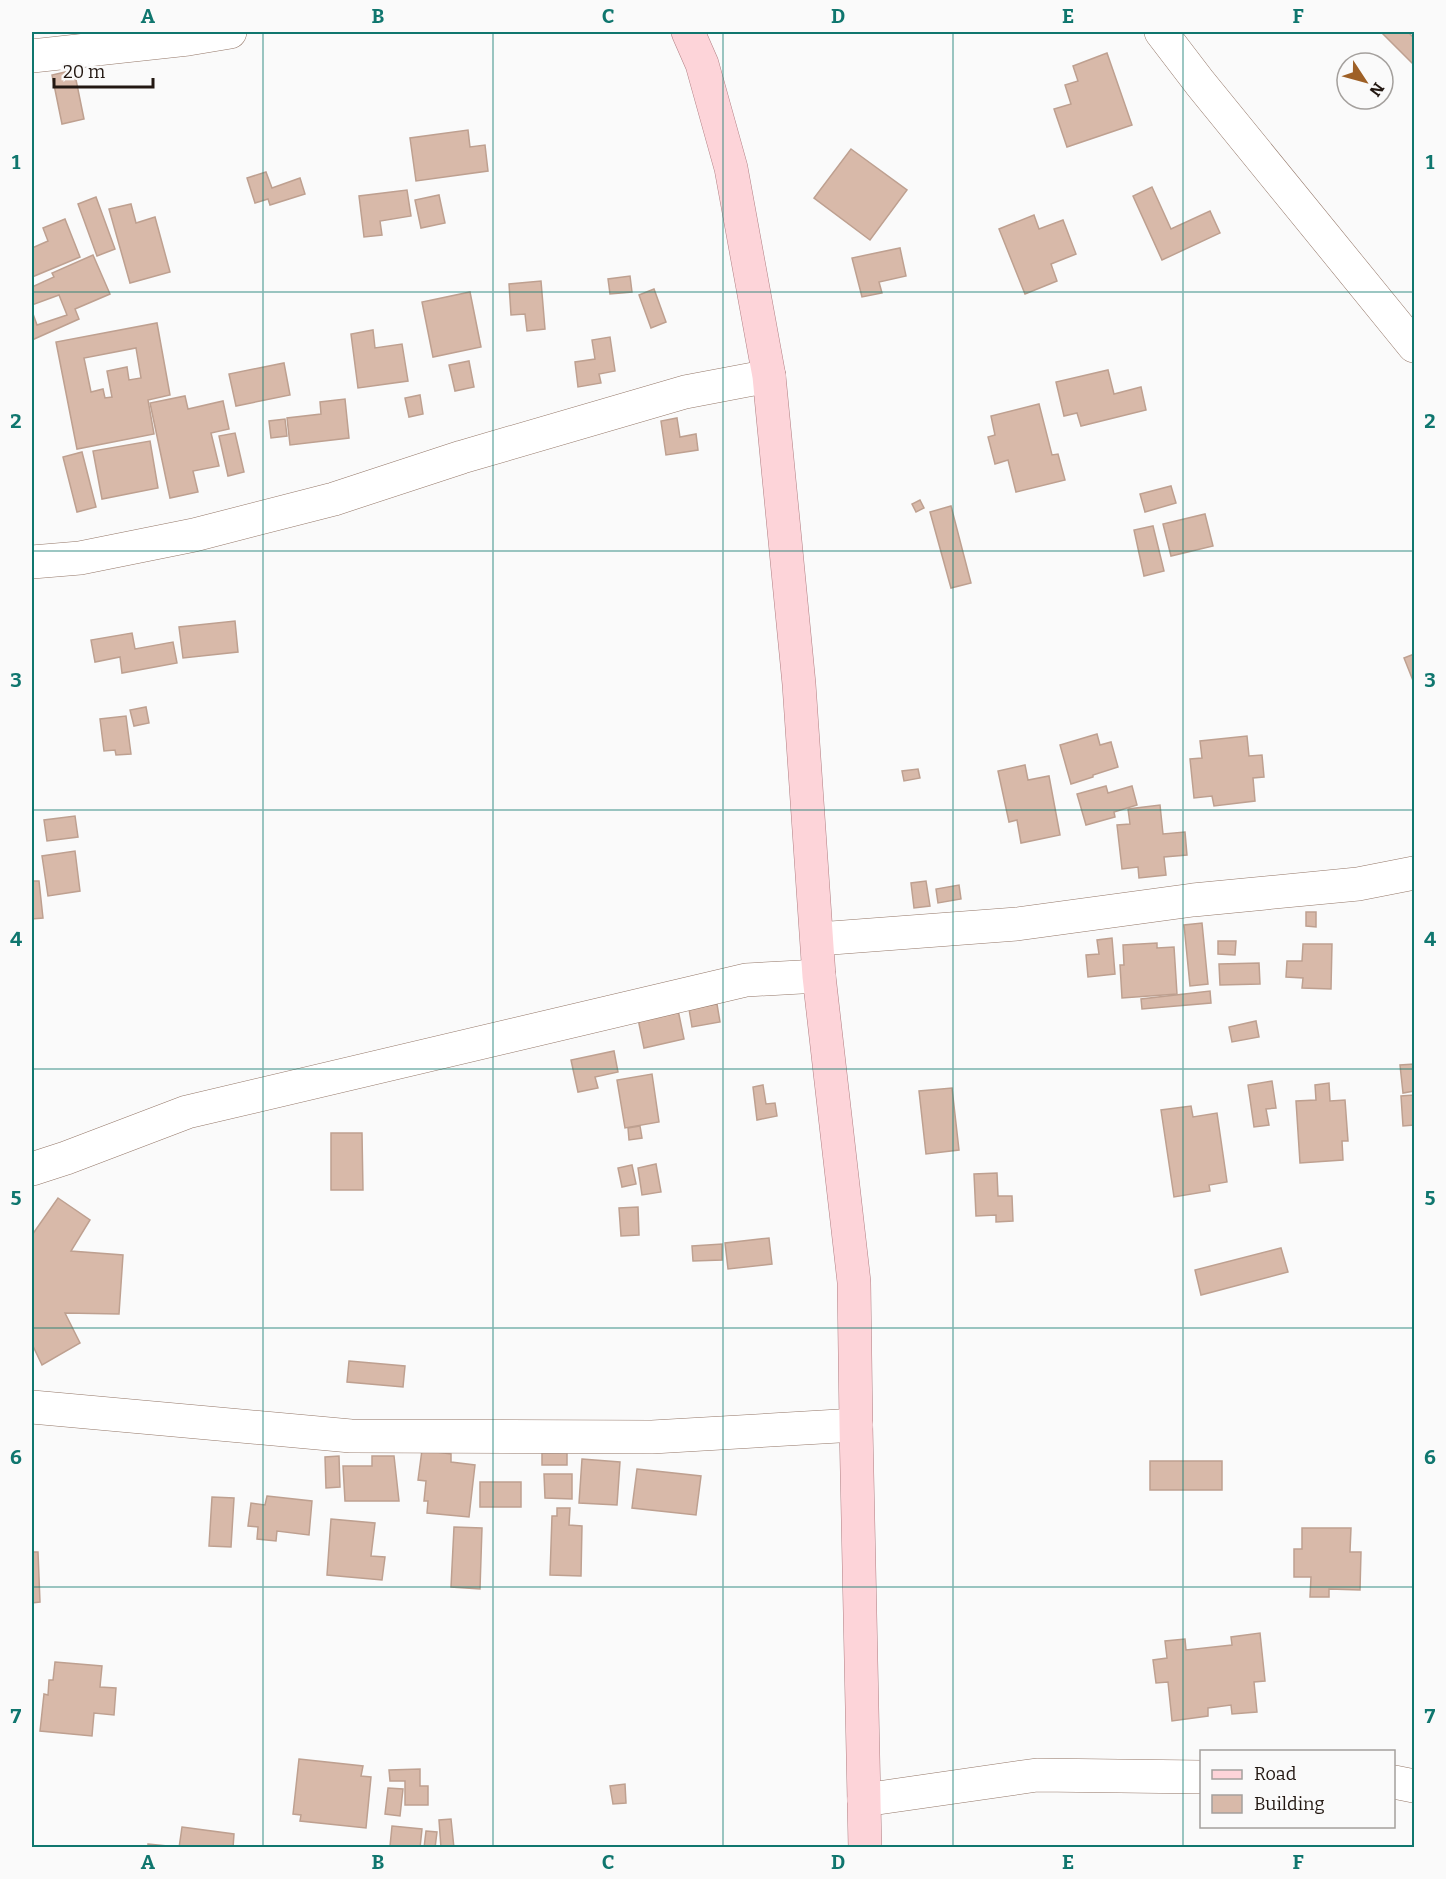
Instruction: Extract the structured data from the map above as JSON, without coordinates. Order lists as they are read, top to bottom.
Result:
{
  "legend": ["Road", "Building"],
  "scale_bar": "20 m",
  "north": "bottom right",
  "grid": {
    "columns": [
      "A",
      "B",
      "C",
      "D",
      "E",
      "F"
    ],
    "rows": [
      "1",
      "2",
      "3",
      "4",
      "5",
      "6",
      "7"
    ]
  }
}
